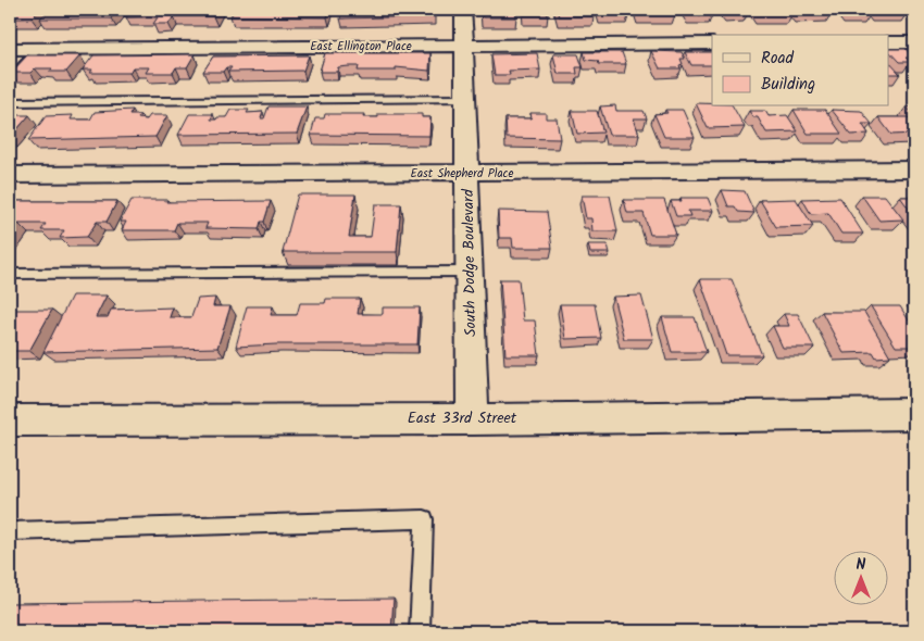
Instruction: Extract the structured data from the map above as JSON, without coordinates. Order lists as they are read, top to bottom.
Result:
{
  "streets": {
    "street": [
      "East Ellington Place",
      "East Shepherd Place",
      "South Dodge Boulevard",
      "East 33rd Street"
    ]
  },
  "crossings": [
    ["East Ellington Place", "South Dodge Boulevard"],
    ["East Shepherd Place", "South Dodge Boulevard"],
    ["South Dodge Boulevard", "East 33rd Street"]
  ],
  "legend": ["Road", "Building"],
  "north": "top"
}
